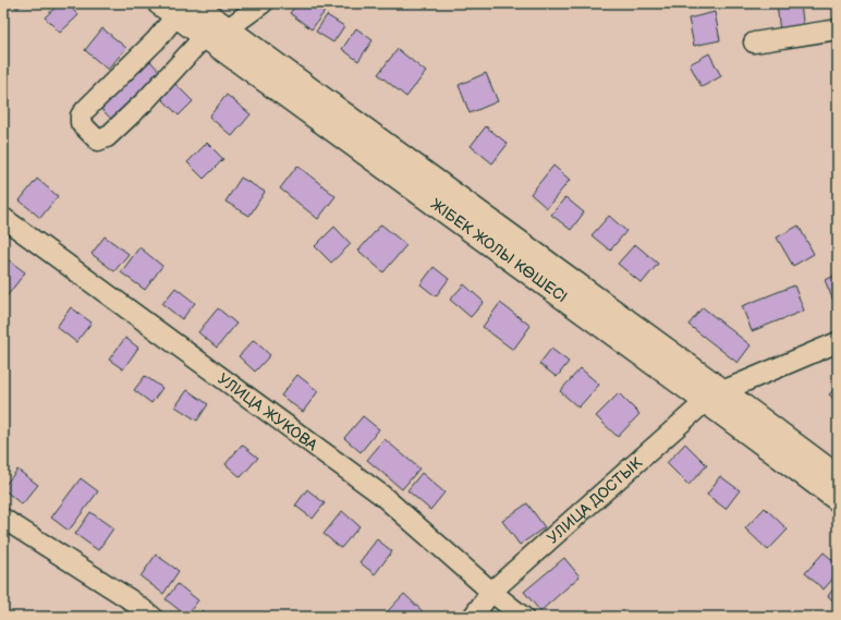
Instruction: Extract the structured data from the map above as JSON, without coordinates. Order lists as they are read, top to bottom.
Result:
{
  "streets": {
    "main road": ["ЖІБЕК ЖОЛЫ КӨШЕСІ"],
    "street": ["УЛИЦА ЖУКОВА", "УЛИЦА ДОСТЫК"]
  },
  "crossings": [
    ["ЖІБЕК ЖОЛЫ КӨШЕСІ", "УЛИЦА ДОСТЫК"],
    ["УЛИЦА ЖУКОВА", "УЛИЦА ДОСТЫК"]
  ]
}
